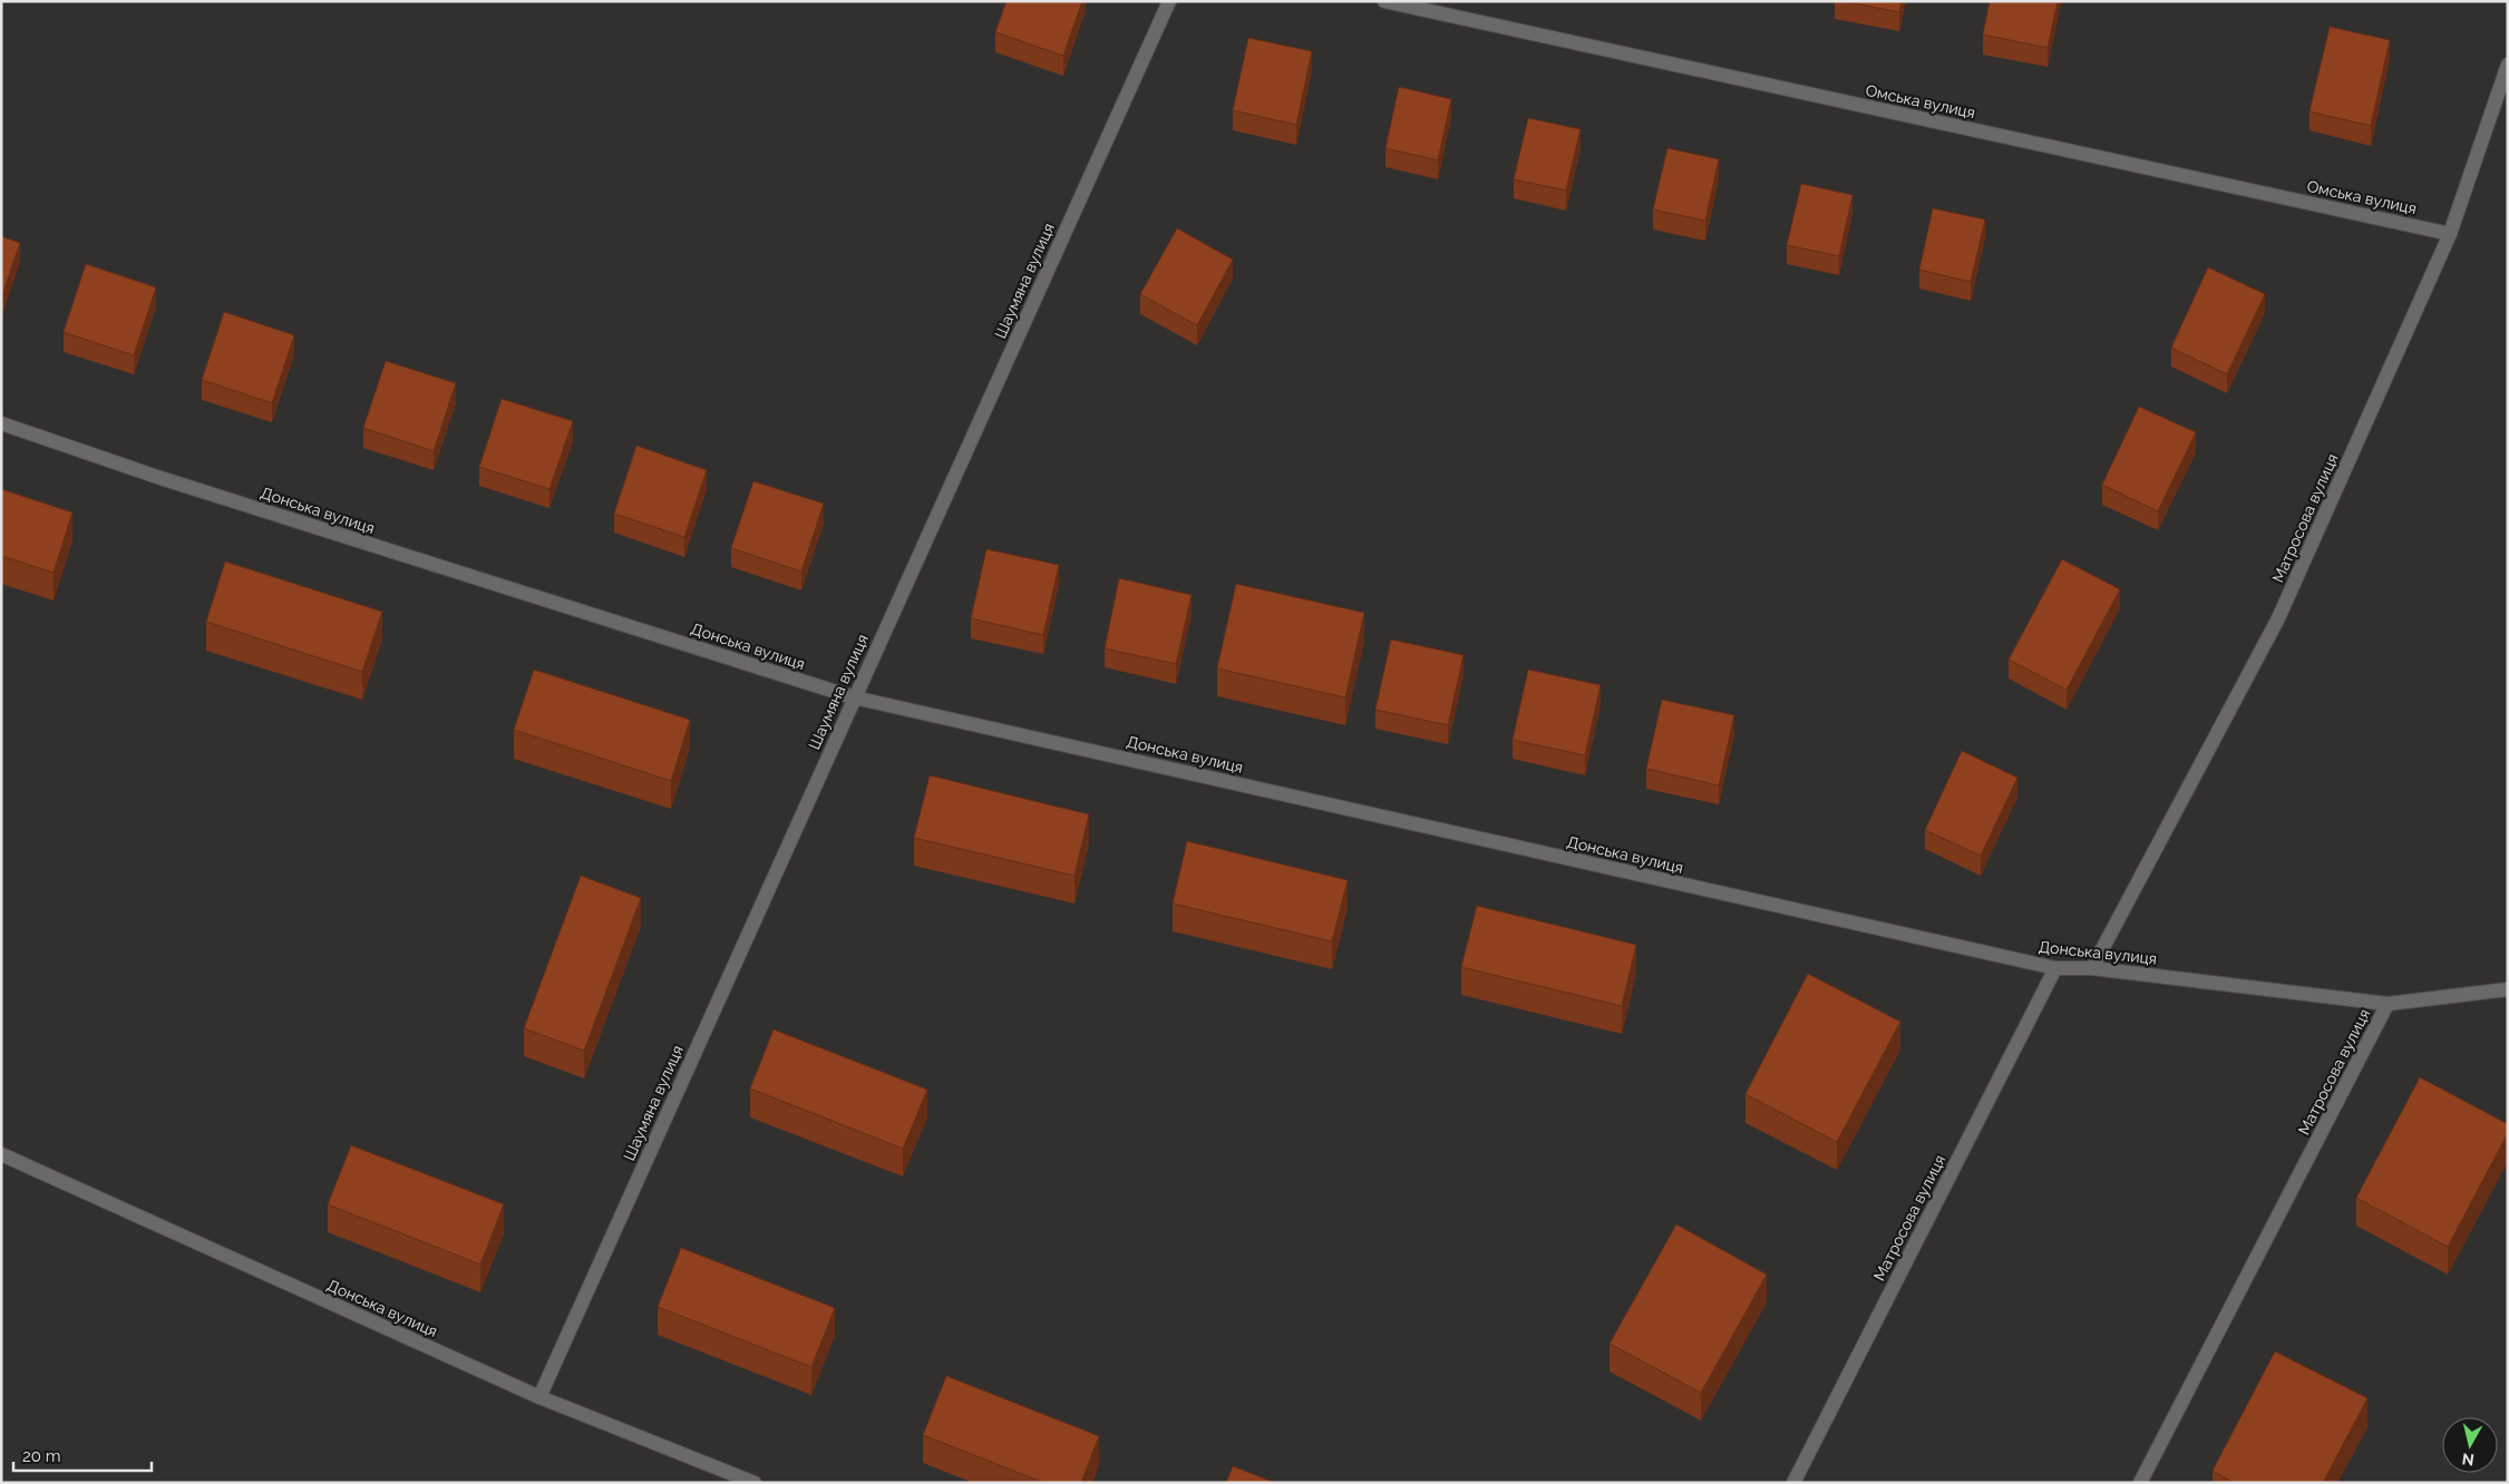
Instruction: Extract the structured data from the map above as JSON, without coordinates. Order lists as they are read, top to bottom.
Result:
{
  "streets": {
    "street": [
      "Омська вулиця",
      "Шаумяна вулиця",
      "Донська вулиця",
      "Матросова вулиця"
    ]
  },
  "crossings": [
    ["Омська вулиця", "Матросова вулиця"],
    ["Шаумяна вулиця", "Донська вулиця"],
    ["Донська вулиця", "Матросова вулиця"]
  ],
  "scale_bar": "20 m",
  "north": "bottom"
}
